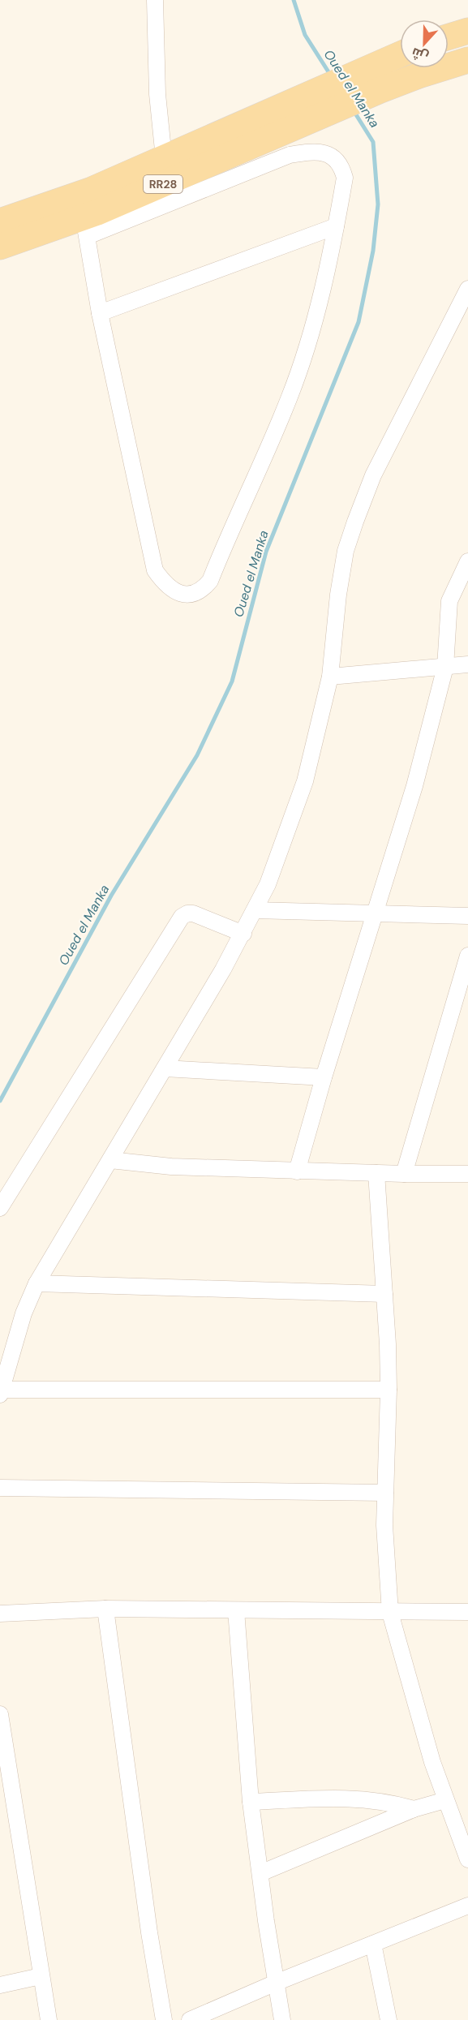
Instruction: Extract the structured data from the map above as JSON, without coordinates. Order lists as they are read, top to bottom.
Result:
{
  "streets": {
    "main road": ["RR28"]
  },
  "water": ["Oued el Manka"],
  "north": "bottom"
}
